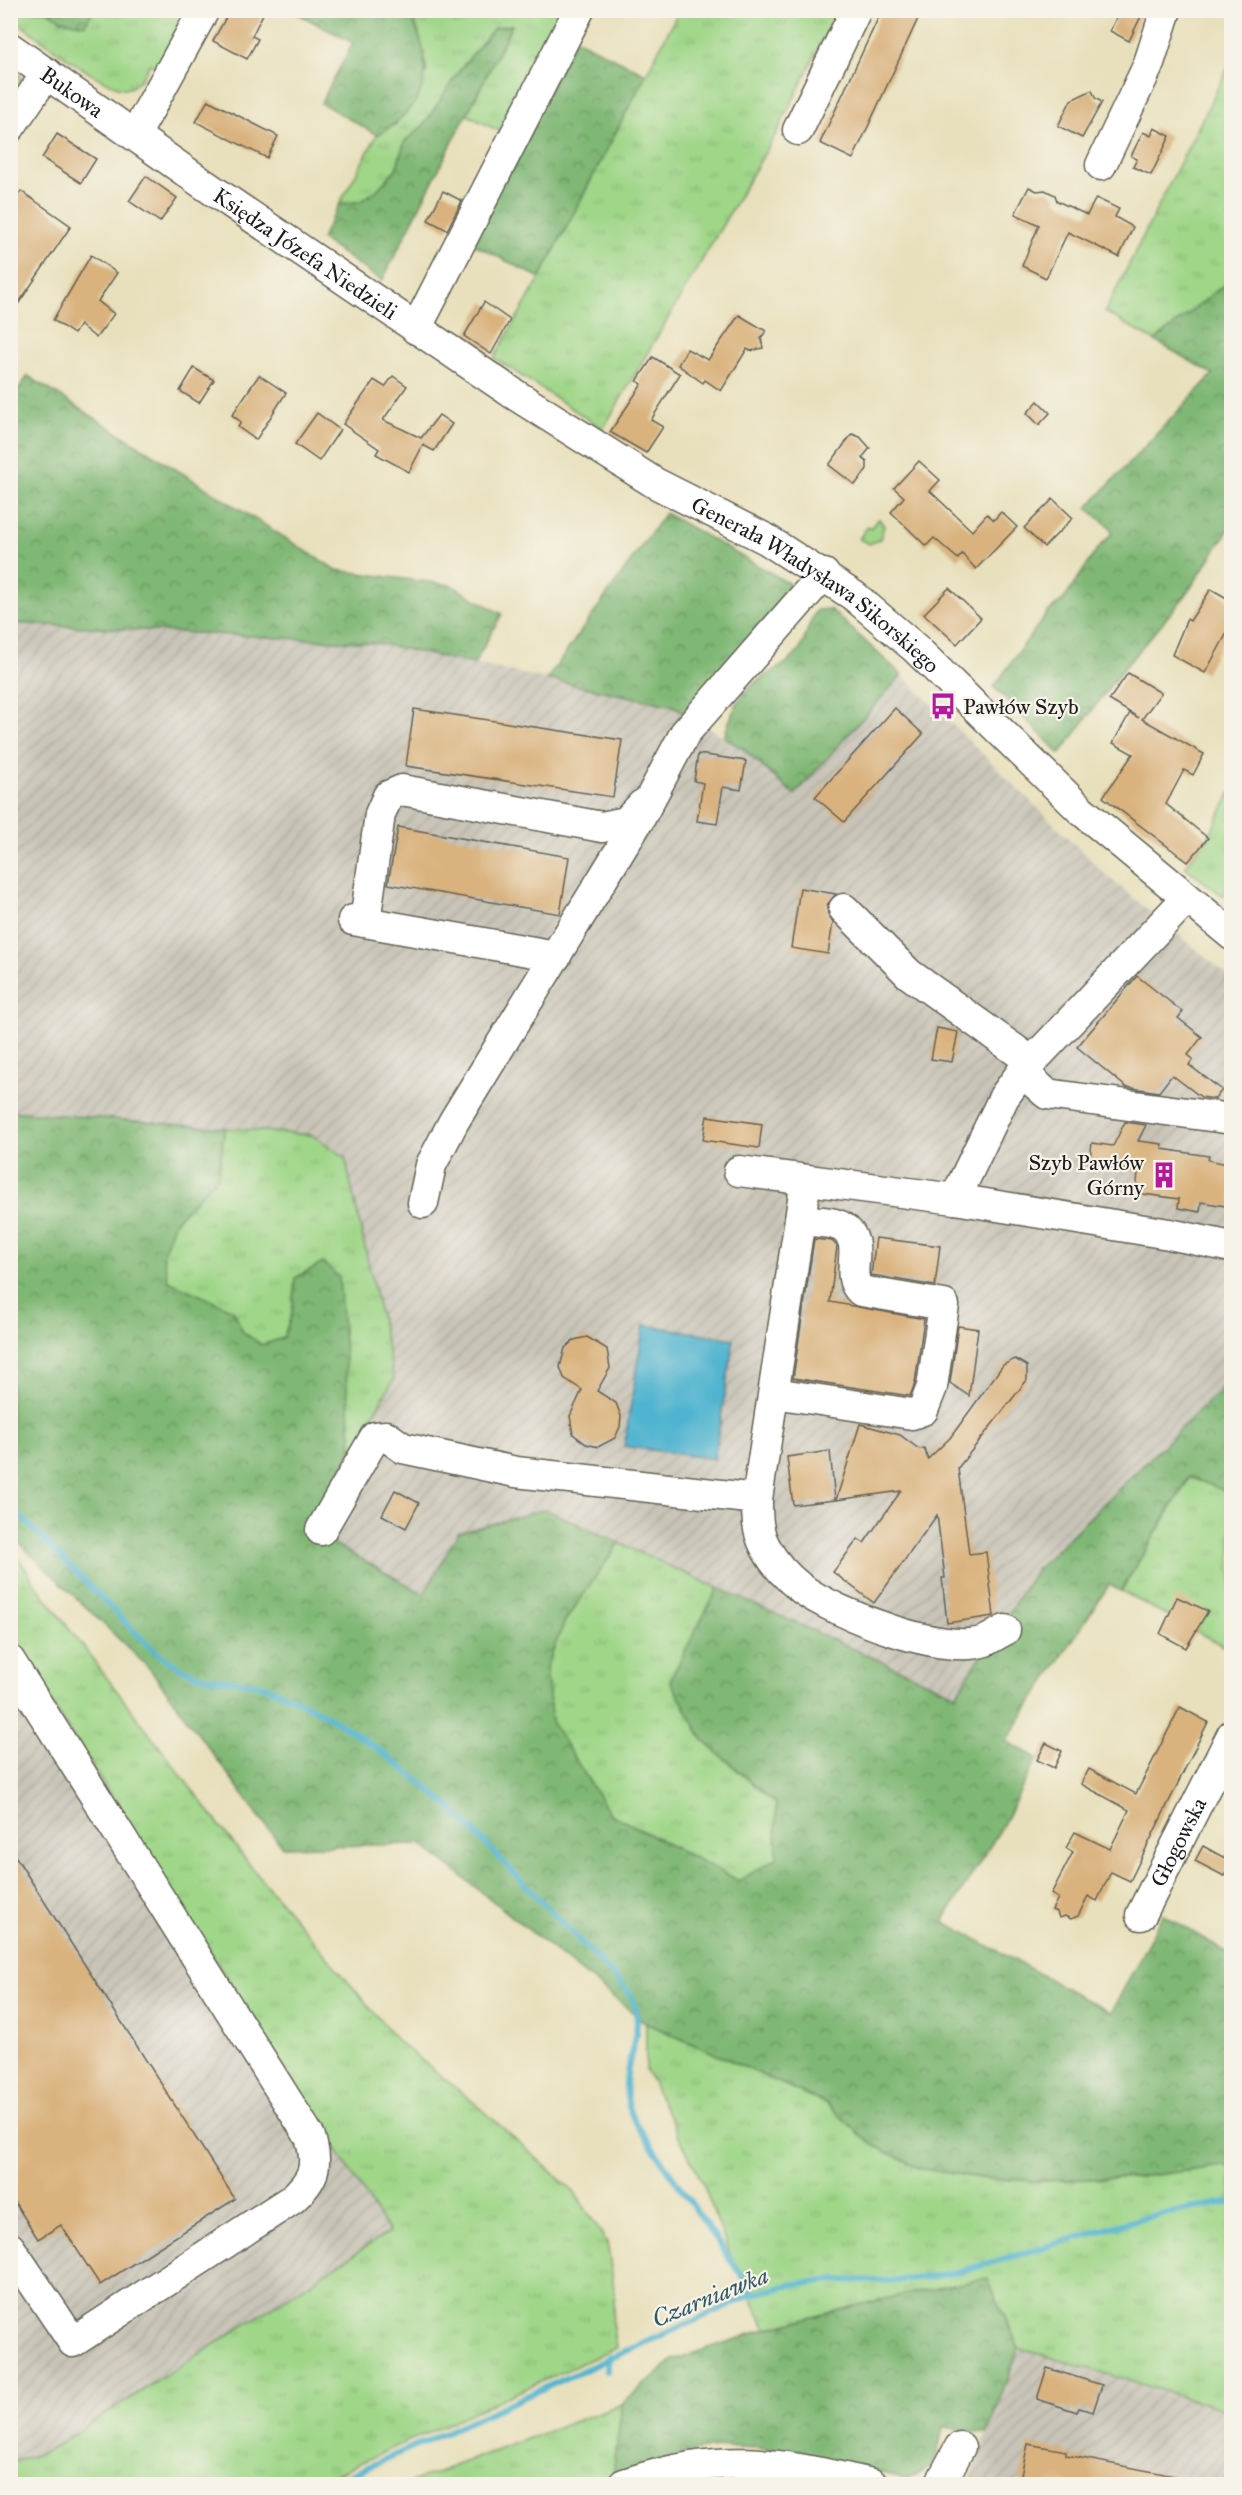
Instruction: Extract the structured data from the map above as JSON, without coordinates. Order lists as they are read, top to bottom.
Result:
{
  "streets": {
    "street": [
      "Bukowa",
      "Księdza Józefa Niedzieli",
      "Generała Władysława Sikorskiego",
      "Głogowska"
    ]
  },
  "crossings": [
    ["Bukowa", "Księdza Józefa Niedzieli"],
    ["Księdza Józefa Niedzieli", "Generała Władysława Sikorskiego"]
  ],
  "water": ["Czarniawka"],
  "places": {
    "bus stop": ["Pawłów Szyb"],
    "building": ["Szyb Pawłów Górny"]
  }
}
